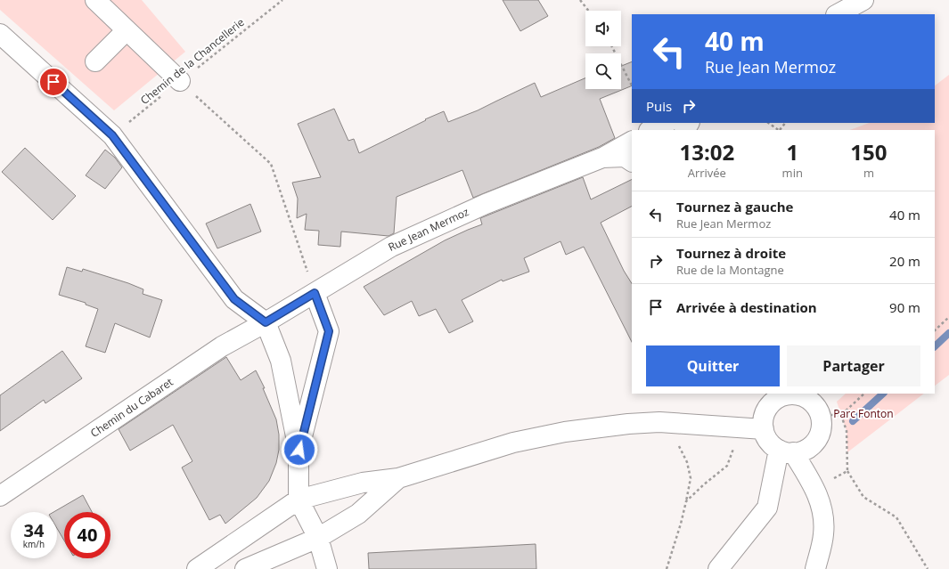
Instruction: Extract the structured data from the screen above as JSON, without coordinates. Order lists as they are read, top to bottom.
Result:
{
  "streets": {
    "street": ["Rue Jean Mermoz", "Chemin du Cabaret"],
    "path": ["Chemin de la Chancellerie"]
  },
  "crossings": [
    ["Rue Jean Mermoz", "Chemin du Cabaret"]
  ],
  "parks": ["Parc Fonton"],
  "page": {
    "turn": ["40 m", "Rue Jean Mermoz"],
    "then": "Puis",
    "eta": [
      "13:02",
      "Arrivée",
      "1",
      "min",
      "150",
      "m"
    ],
    "list": [
      {
        "name": "Tournez à gauche",
        "note": "Rue Jean Mermoz",
        "value": "40 m"
      },
      {
        "name": "Tournez à droite",
        "note": "Rue de la Montagne",
        "value": "20 m"
      },
      {
        "name": "Arrivée à destination",
        "value": "90 m"
      }
    ],
    "buttons": ["Quitter", "Partager"],
    "speed": "34 km/h",
    "limit": "40"
  }
}
